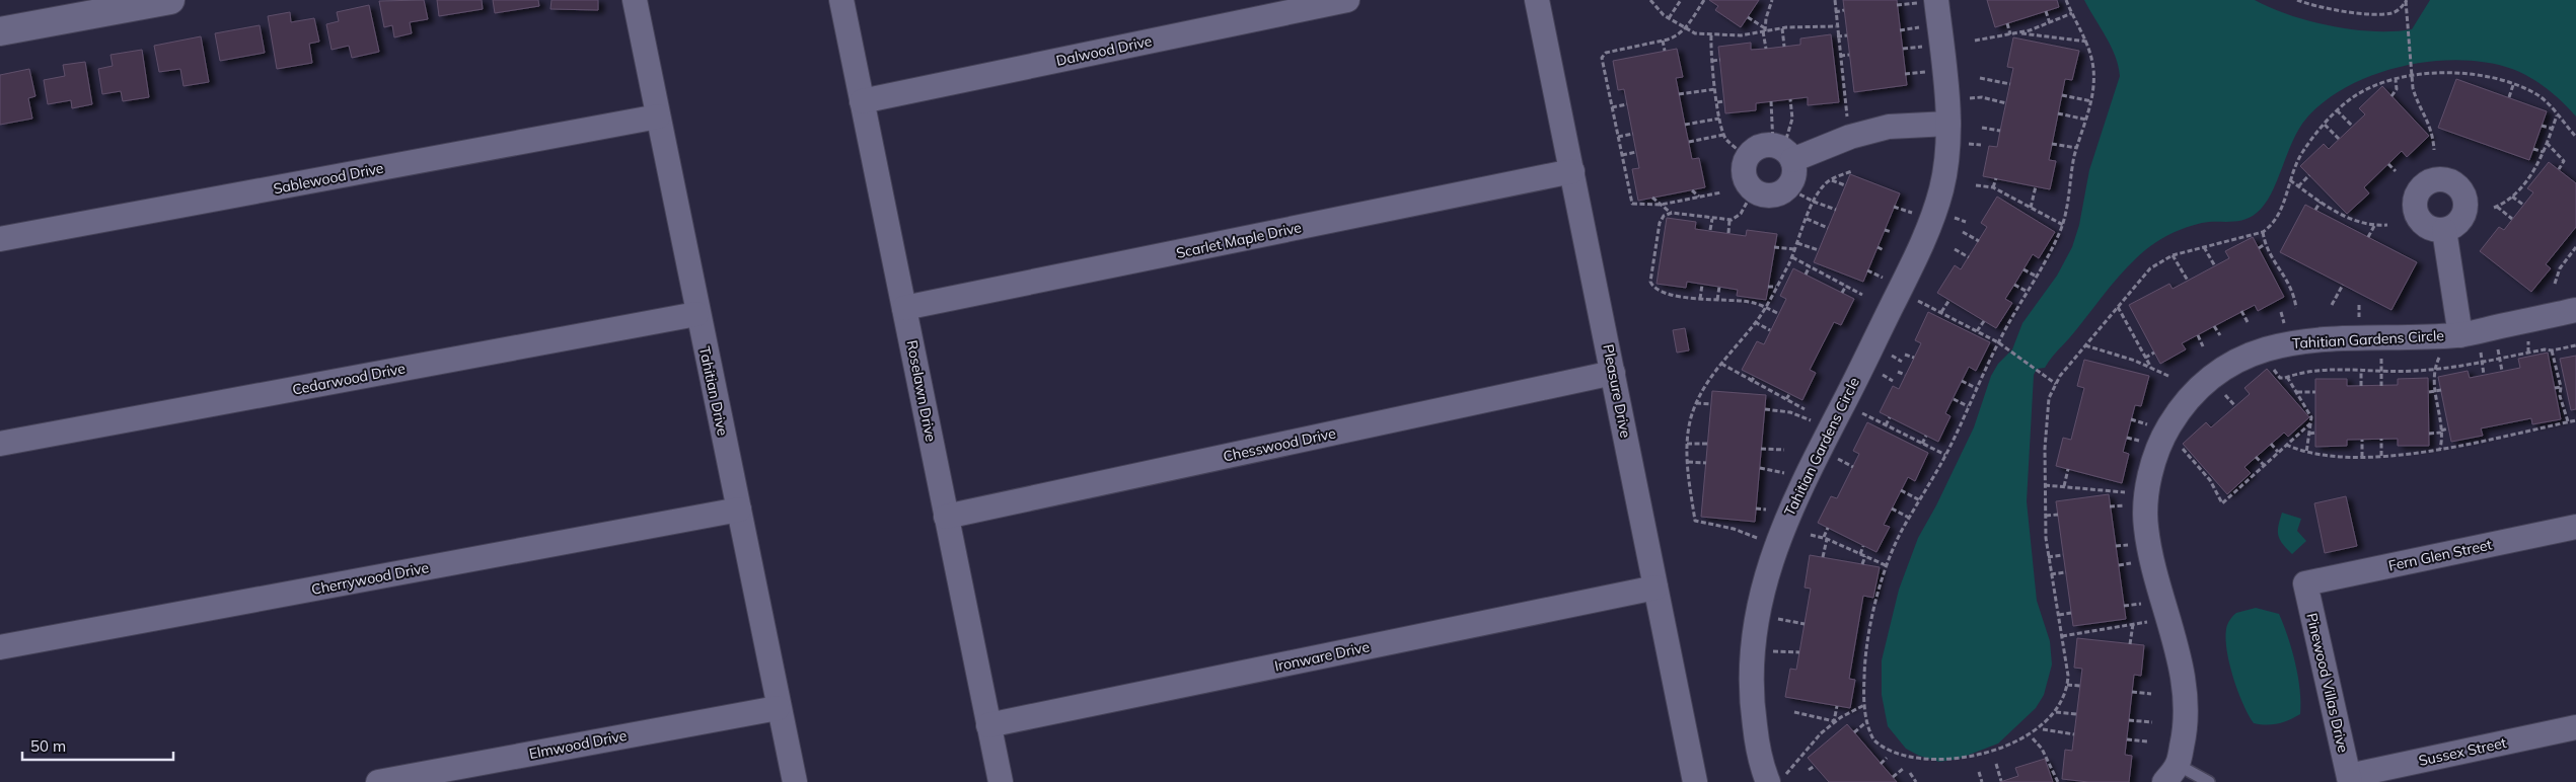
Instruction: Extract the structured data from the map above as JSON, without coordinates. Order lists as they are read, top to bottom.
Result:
{
  "streets": {
    "street": [
      "Dalwood Drive",
      "Sablewood Drive",
      "Scarlet Maple Drive",
      "Tahitian Gardens Circle",
      "Cedarwood Drive",
      "Tahitian Drive",
      "Roselawn Drive",
      "Pleasure Drive",
      "Chesswood Drive",
      "Fern Glen Street",
      "Cherrywood Drive",
      "Ironware Drive",
      "Pinewood Villas Drive",
      "Elmwood Drive",
      "Sussex Street"
    ]
  },
  "crossings": [
    ["Dalwood Drive", "Roselawn Drive"],
    ["Sablewood Drive", "Tahitian Drive"],
    ["Scarlet Maple Drive", "Roselawn Drive"],
    ["Scarlet Maple Drive", "Pleasure Drive"],
    ["Cedarwood Drive", "Tahitian Drive"],
    ["Tahitian Drive", "Cherrywood Drive"],
    ["Tahitian Drive", "Elmwood Drive"],
    ["Roselawn Drive", "Chesswood Drive"],
    ["Roselawn Drive", "Ironware Drive"],
    ["Pleasure Drive", "Chesswood Drive"],
    ["Pleasure Drive", "Ironware Drive"],
    ["Fern Glen Street", "Pinewood Villas Drive"],
    ["Pinewood Villas Drive", "Sussex Street"]
  ],
  "scale_bar": "50 m"
}
